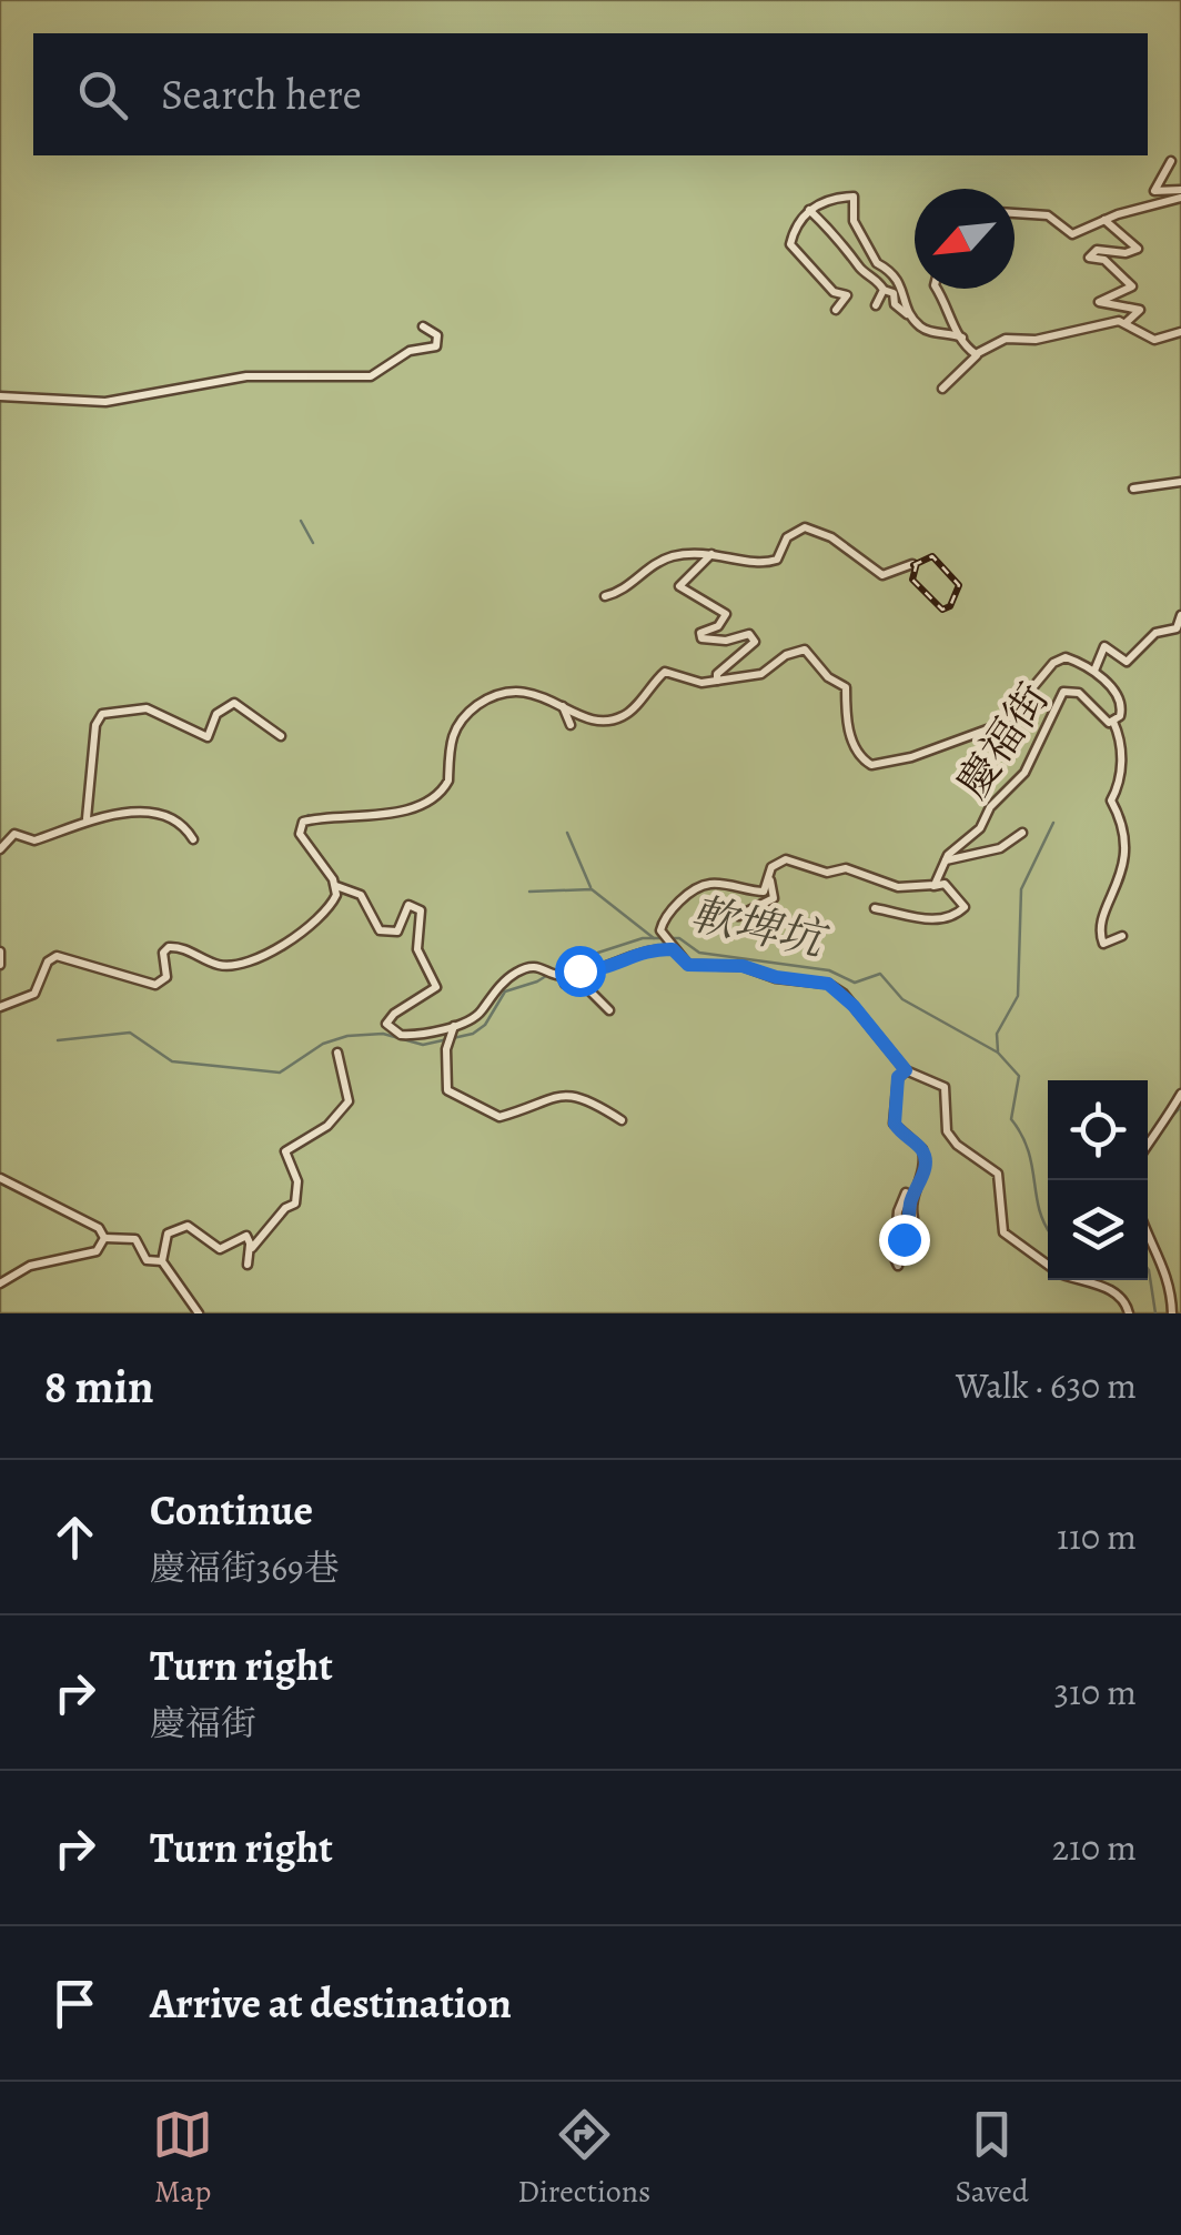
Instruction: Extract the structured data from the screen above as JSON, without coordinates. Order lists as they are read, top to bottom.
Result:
{
  "streets": {
    "street": ["慶福街"]
  },
  "water": ["軟埤坑"],
  "north": "bottom left",
  "page": {
    "search": "Search here",
    "heading": ["8 min", "Walk · 630 m"],
    "list": [
      ["Continue", "慶福街369巷", "110 m"],
      ["Turn right", "慶福街", "310 m"],
      ["Turn right", "210 m"],
      "Arrive at destination"
    ],
    "nav": ["Map", "Directions", "Saved"]
  }
}
